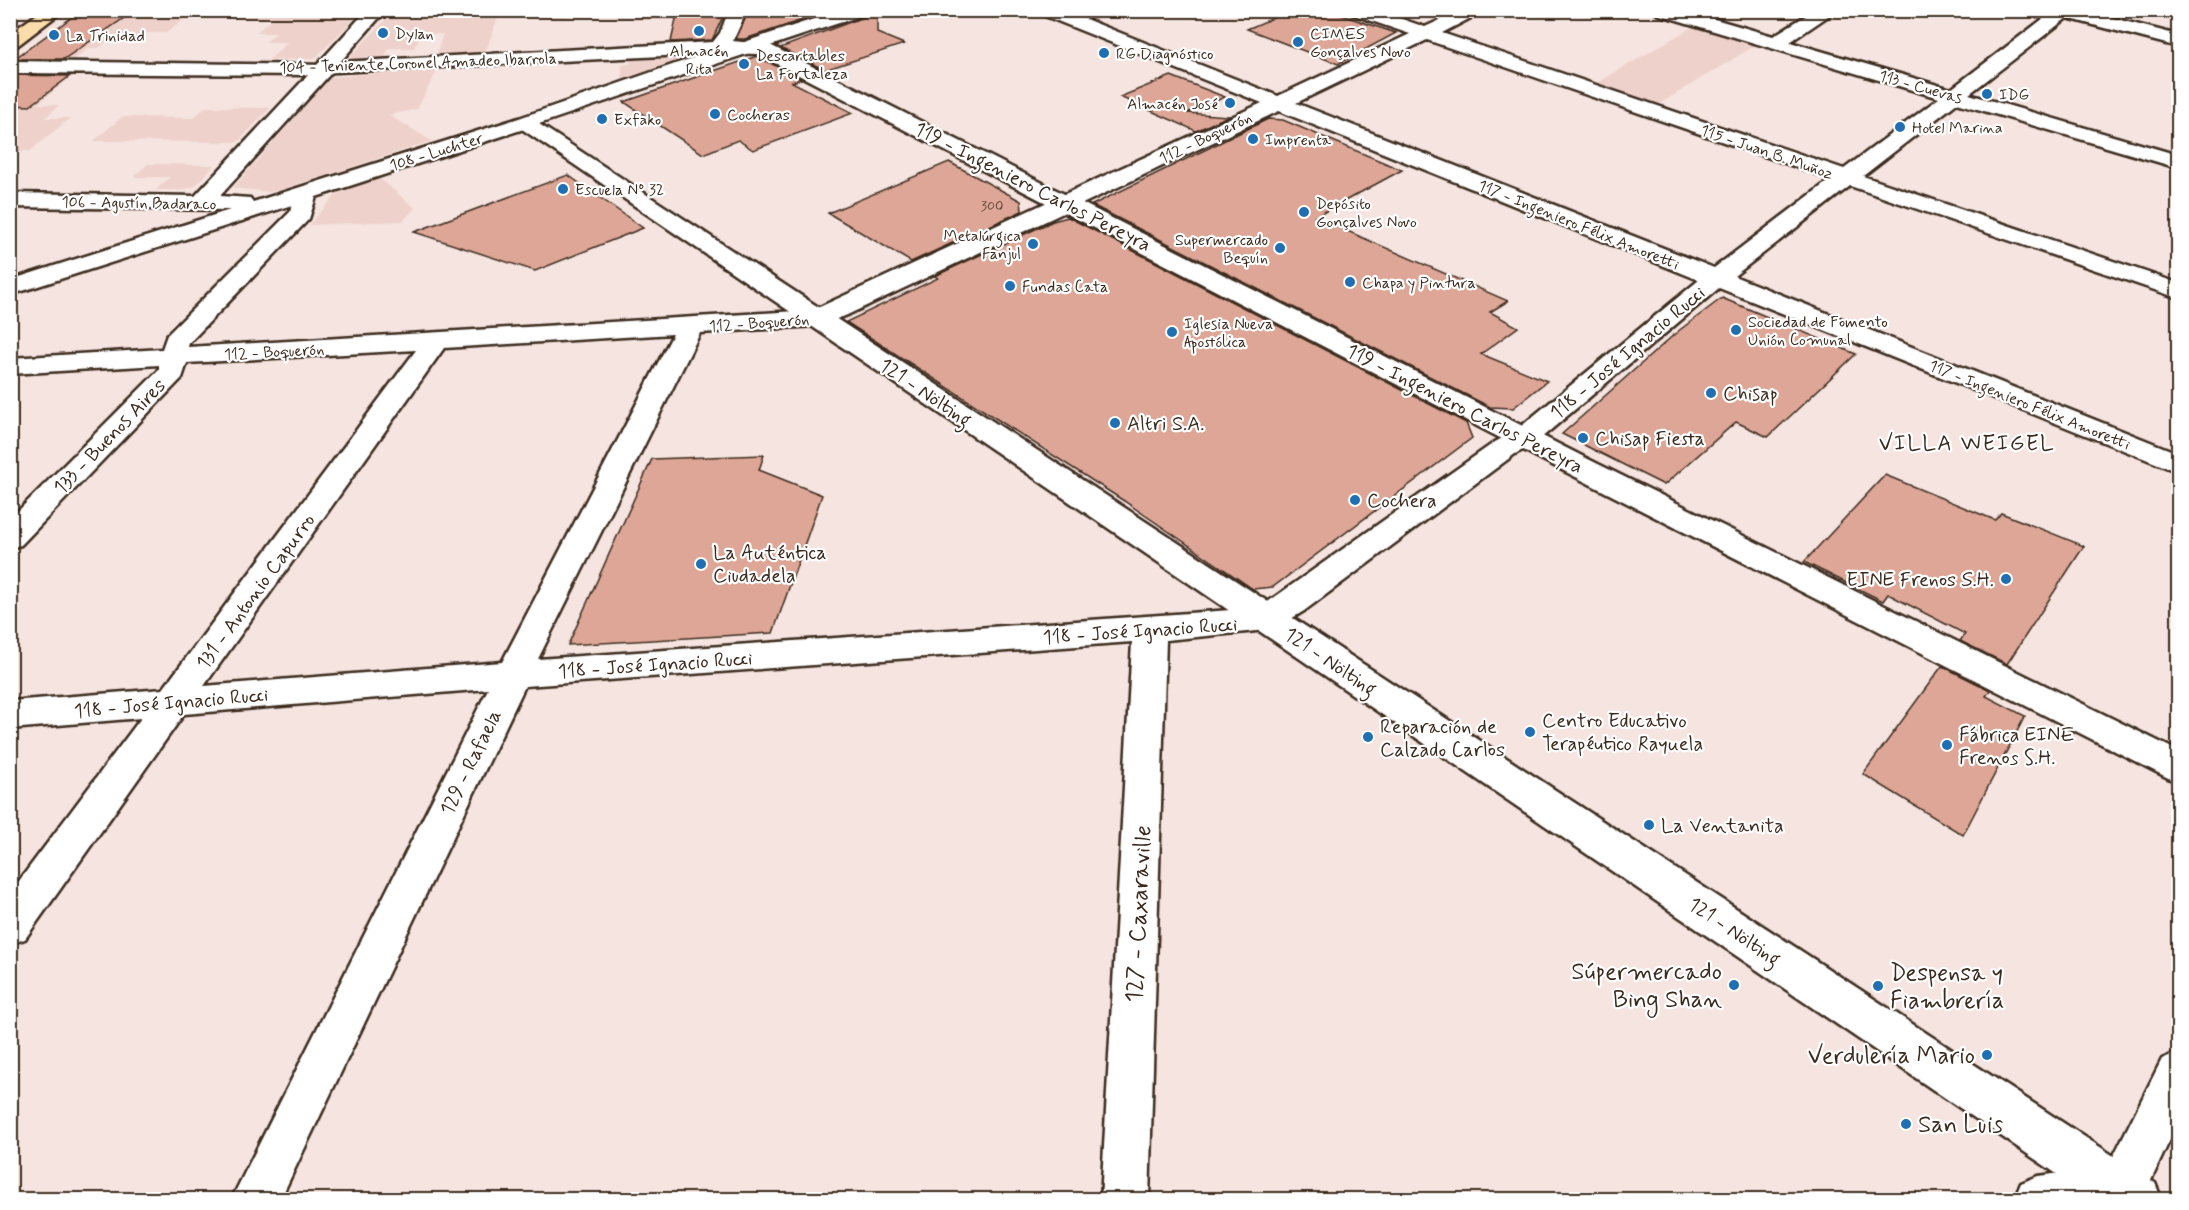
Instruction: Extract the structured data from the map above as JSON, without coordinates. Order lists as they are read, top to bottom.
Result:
{
  "streets": {
    "street": [
      "104 - Teniente Coronel Amadeo Ibarrola",
      "113 - Cuevas",
      "112 - Boquerón",
      "108 - Luchter",
      "115 - Juan B. Muñoz",
      "119 - Ingeniero Carlos Pereyra",
      "106 - Agustín Badaraco",
      "117 - Ingeniero Félix Amoretti",
      "118 - José Ignacio Rucci",
      "121 - Nölting",
      "133 - Buenos Aires",
      "131 - Antonio Capurro",
      "129 - Rafaela",
      "127 - Caxaraville"
    ]
  },
  "crossings": [
    ["104 - Teniente Coronel Amadeo Ibarrola", "108 - Luchter"],
    ["104 - Teniente Coronel Amadeo Ibarrola", "119 - Ingeniero Carlos Pereyra"],
    ["113 - Cuevas", "118 - José Ignacio Rucci"],
    ["112 - Boquerón", "115 - Juan B. Muñoz"],
    ["112 - Boquerón", "119 - Ingeniero Carlos Pereyra"],
    ["112 - Boquerón", "117 - Ingeniero Félix Amoretti"],
    ["112 - Boquerón", "121 - Nölting"],
    ["112 - Boquerón", "133 - Buenos Aires"],
    ["112 - Boquerón", "131 - Antonio Capurro"],
    ["112 - Boquerón", "129 - Rafaela"],
    ["108 - Luchter", "106 - Agustín Badaraco"],
    ["108 - Luchter", "121 - Nölting"],
    ["108 - Luchter", "133 - Buenos Aires"],
    ["115 - Juan B. Muñoz", "118 - José Ignacio Rucci"],
    ["119 - Ingeniero Carlos Pereyra", "118 - José Ignacio Rucci"],
    ["117 - Ingeniero Félix Amoretti", "118 - José Ignacio Rucci"],
    ["118 - José Ignacio Rucci", "121 - Nölting"],
    ["118 - José Ignacio Rucci", "131 - Antonio Capurro"],
    ["118 - José Ignacio Rucci", "129 - Rafaela"],
    ["118 - José Ignacio Rucci", "127 - Caxaraville"]
  ],
  "districts": ["VILLA WEIGEL"],
  "places": [
    "Almacén Rita",
    "Dylan",
    "La Trinidad",
    "CIMES Gonçalves Novo",
    "RG Diagnóstico",
    "Descartables La Fortaleza",
    "IDG",
    "Almacén José",
    "Cocheras",
    "Exfako",
    "Hotel Marina",
    "Imprenta",
    "Escuela Nº 32",
    "Depósito Gonçalves Novo",
    "Metalúrgica Fanjul",
    "Supermercado Bequín",
    "Chapa y Pintura",
    "Fundas Cata",
    "Sociedad de Fomento Unión Comunal",
    "Iglesia Nueva Apostólica",
    "Chisap",
    "Altri S.A.",
    "Chisap Fiesta",
    "Cochera",
    "La Auténtica Ciudadela",
    "EINE Frenos S.H.",
    "Centro Educativo Terapéutico Rayuela",
    "Reparación de Calzado Carlos",
    "Fábrica EINE Frenos S.H.",
    "La Ventanita",
    "Súpermercado Bing Shan",
    "Despensa y Fiambrería",
    "Verdulería Mario",
    "San Luis"
  ],
  "house_numbers": ["300"]
}
